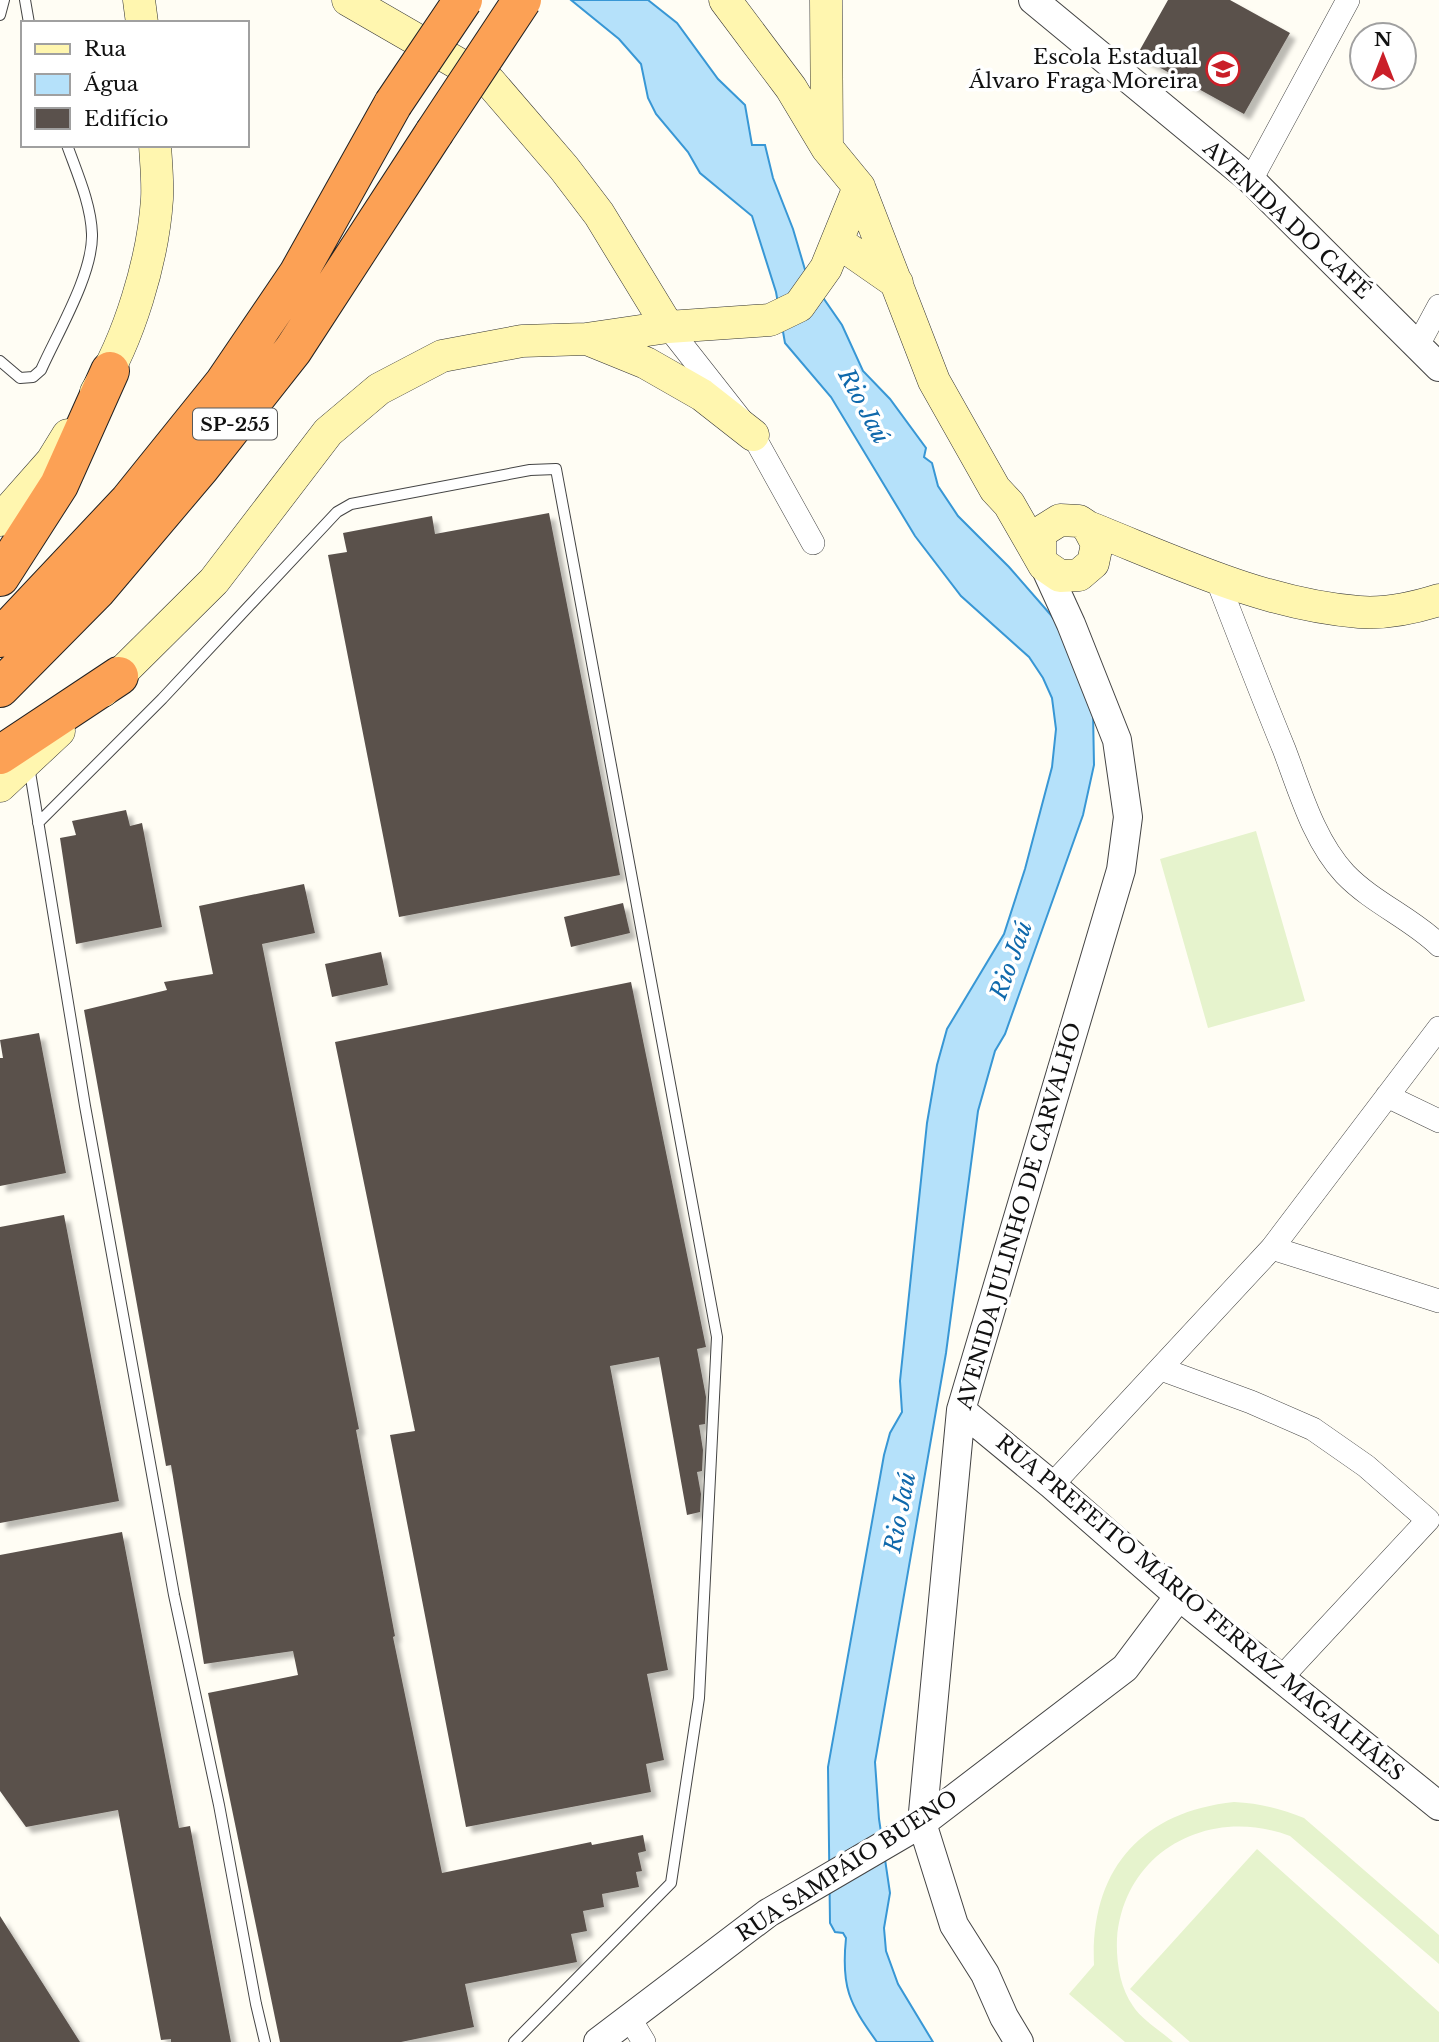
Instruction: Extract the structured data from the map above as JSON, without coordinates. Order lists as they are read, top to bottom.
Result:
{
  "streets": {
    "highway": ["SP-255"],
    "main road": ["AVENIDA JULINHO DE CARVALHO"],
    "street": ["AVENIDA DO CAFÉ", "RUA PREFEITO MÁRIO FERRAZ MAGALHÃES", "RUA SAMPÁIO BUENO"]
  },
  "crossings": [
    ["AVENIDA JULINHO DE CARVALHO", "RUA PREFEITO MÁRIO FERRAZ MAGALHÃES"],
    ["AVENIDA JULINHO DE CARVALHO", "RUA SAMPÁIO BUENO"],
    ["RUA PREFEITO MÁRIO FERRAZ MAGALHÃES", "RUA SAMPÁIO BUENO"]
  ],
  "water": ["Rio Jaú"],
  "places": {
    "school or university": ["Escola Estadual Álvaro Fraga Moreira"]
  },
  "legend": ["Rua", "Água", "Edifício"],
  "north": "top"
}
